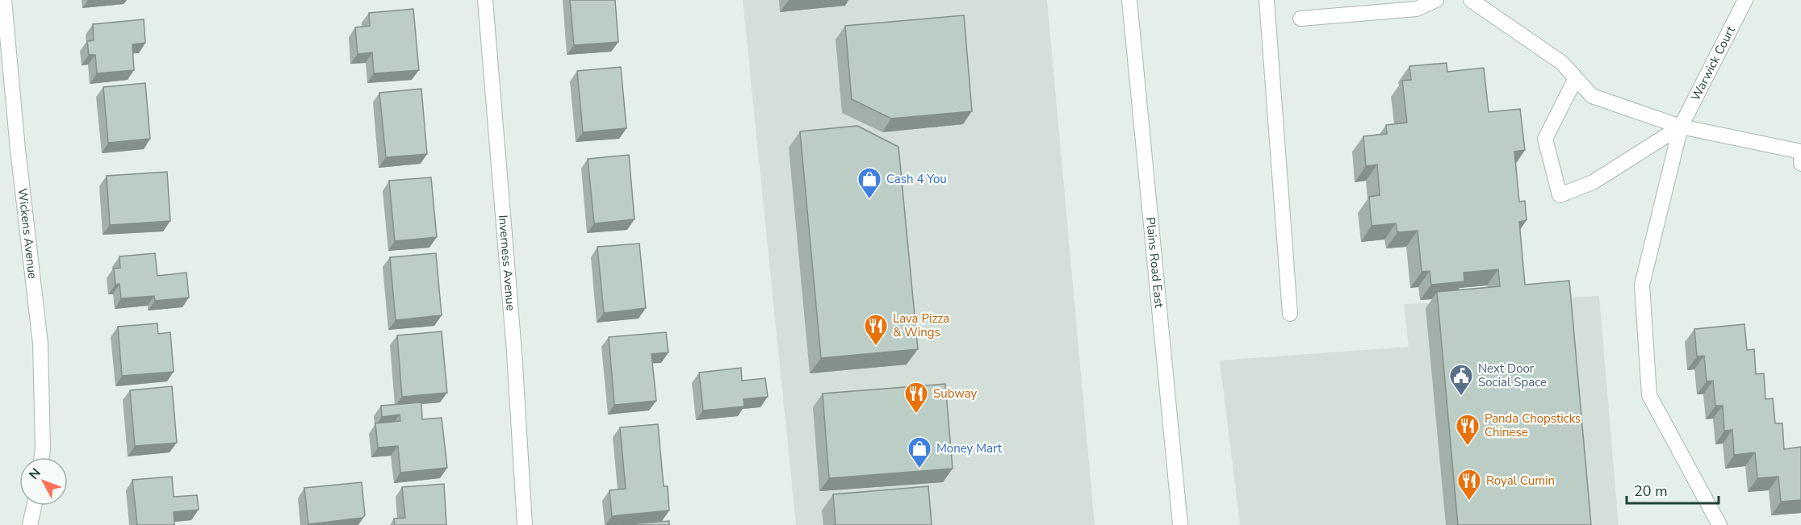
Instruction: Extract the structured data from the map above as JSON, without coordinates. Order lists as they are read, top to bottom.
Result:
{
  "streets": {
    "street": [
      "Warwick Court",
      "Wickens Avenue",
      "Inverness Avenue",
      "Plains Road East"
    ]
  },
  "places": {
    "shop": ["Cash 4 You", "Money Mart"],
    "restaurant": [
      "Lava Pizza & Wings",
      "Subway",
      "Panda Chopsticks Chinese",
      "Royal Cumin"
    ],
    "public building": ["Next Door Social Space"]
  },
  "scale_bar": "20 m",
  "north": "top left"
}
